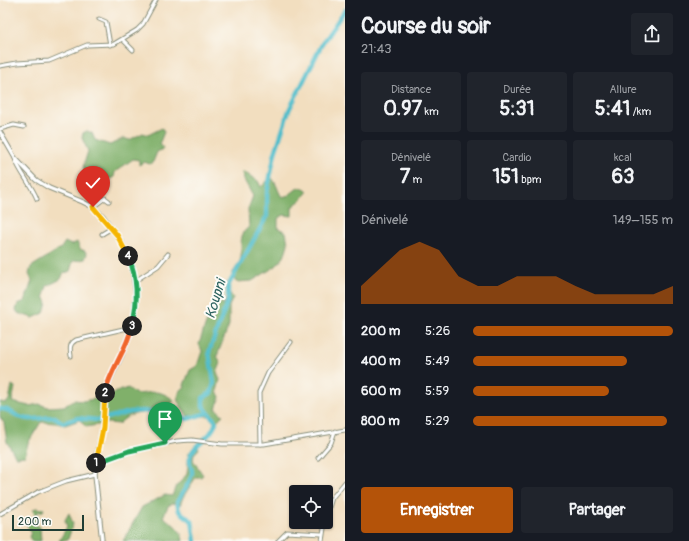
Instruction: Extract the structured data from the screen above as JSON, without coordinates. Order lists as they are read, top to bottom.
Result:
{
  "water": ["Koupni"],
  "scale_bar": "200 m",
  "page": {
    "heading": ["Course du soir", "21:43"],
    "stats": [
      ["Distance", "0.97 km"],
      ["Durée", "5:31"],
      ["Allure", "5:41 /km"],
      ["Dénivelé", "7 m"],
      ["Cardio", "151 bpm"],
      ["kcal", "63"]
    ],
    "chart": ["Dénivelé", "149–155 m"],
    "pins": [
      "4",
      "3",
      "2",
      "1"
    ],
    "list": [
      {
        "name": "200 m",
        "note": "5:26"
      },
      {
        "name": "400 m",
        "note": "5:49"
      },
      {
        "name": "600 m",
        "note": "5:59"
      },
      {
        "name": "800 m",
        "note": "5:29"
      }
    ],
    "buttons": ["Enregistrer", "Partager"],
    "scale": "200 m"
  }
}
